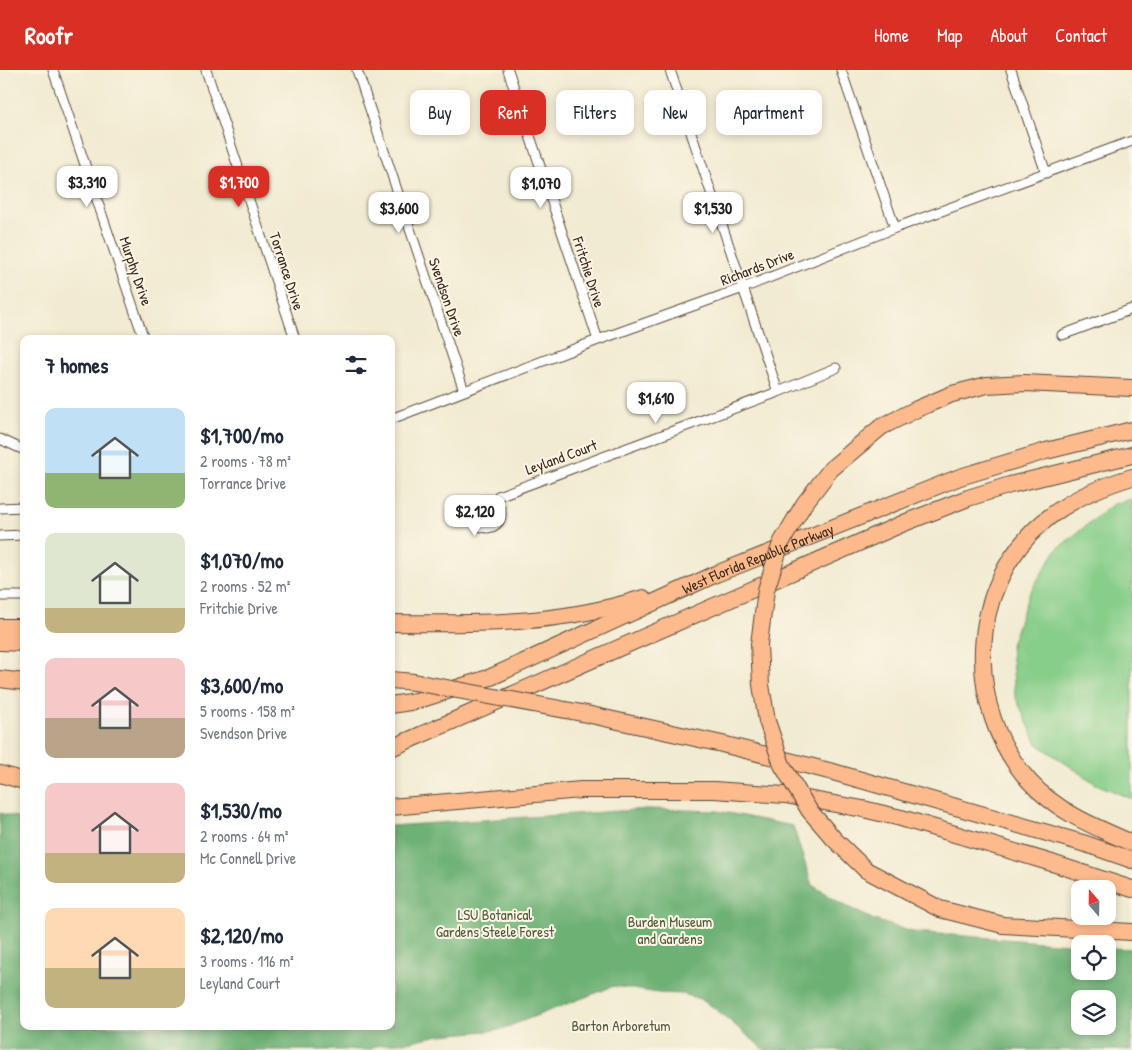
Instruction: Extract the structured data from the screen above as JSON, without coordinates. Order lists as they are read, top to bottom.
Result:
{
  "streets": {
    "highway": ["West Florida Republic Parkway"],
    "street": [
      "Richards Drive",
      "Murphy Drive",
      "Torrance Drive",
      "Fritchie Drive",
      "Svendson Drive",
      "Leyland Court"
    ]
  },
  "crossings": [
    ["Richards Drive", "Fritchie Drive"],
    ["Richards Drive", "Svendson Drive"]
  ],
  "parks": ["LSU Botanical Gardens Steele Forest", "Burden Museum and Gardens", "Barton Arboretum"],
  "north": "top",
  "page": {
    "header": "Roofr",
    "nav": [
      "Home",
      "Map",
      "About",
      "Contact"
    ],
    "chip": [
      "Buy",
      "Rent",
      "Filters",
      "New",
      "Apartment"
    ],
    "price": [
      "$3,310",
      "$1,700",
      "$1,070",
      "$3,600",
      "$1,530",
      "$1,610",
      "$2,120"
    ],
    "heading": "7 homes",
    "list": [
      {
        "name": "$1,700/mo",
        "note": "2 rooms · 78 m² · Torrance Drive"
      },
      {
        "name": "$1,070/mo",
        "note": "2 rooms · 52 m² · Fritchie Drive"
      },
      {
        "name": "$3,600/mo",
        "note": "5 rooms · 158 m² · Svendson Drive"
      },
      {
        "name": "$1,530/mo",
        "note": "2 rooms · 64 m² · Mc Connell Drive"
      },
      {
        "name": "$2,120/mo",
        "note": "3 rooms · 116 m² · Leyland Court"
      }
    ]
  }
}
